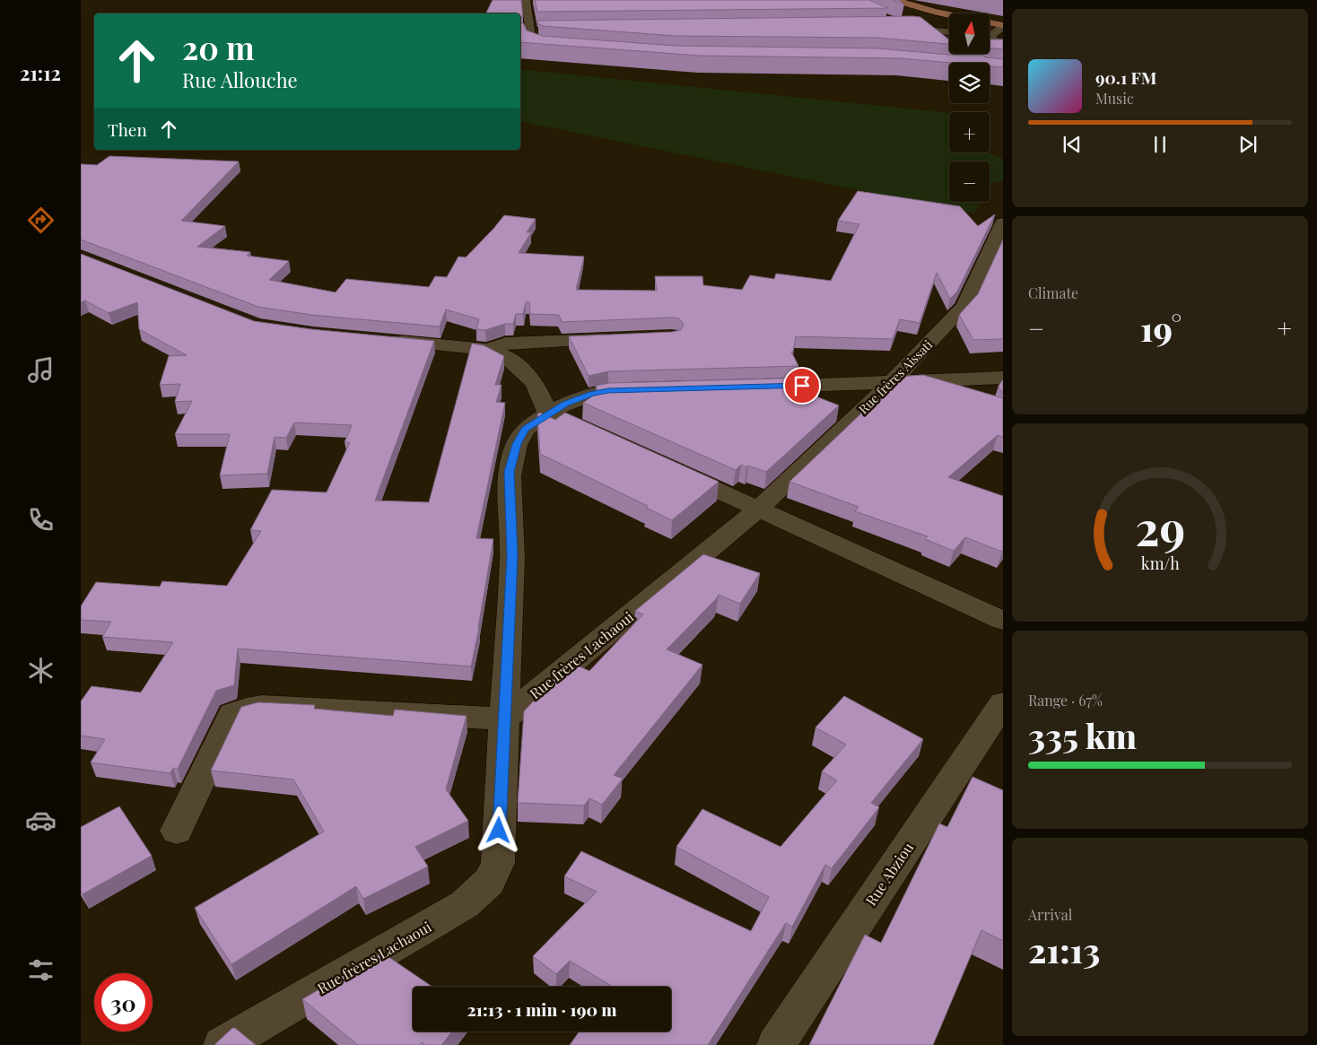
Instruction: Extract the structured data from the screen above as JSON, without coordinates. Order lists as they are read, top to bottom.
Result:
{
  "streets": {
    "street": ["Rue frères Aissati", "Rue frères Lachaoui", "Rue Abziou"]
  },
  "crossings": [
    ["Rue frères Aissati", "Rue frères Lachaoui"]
  ],
  "north": "top",
  "page": {
    "tabs": "21:12",
    "map_buttons": ["+", "−"],
    "turn": ["20 m", "Rue Allouche"],
    "song": ["90.1 FM", "Music"],
    "then": "Then",
    "tile": [
      "Climate",
      ["Range · 67%", "335 km"],
      ["Arrival", "21:13"]
    ],
    "heat": ["−", "19°", "+"],
    "limit": "30",
    "trip": "21:13 · 1 min · 190 m",
    "gauge": ["29", "km/h"]
  }
}
